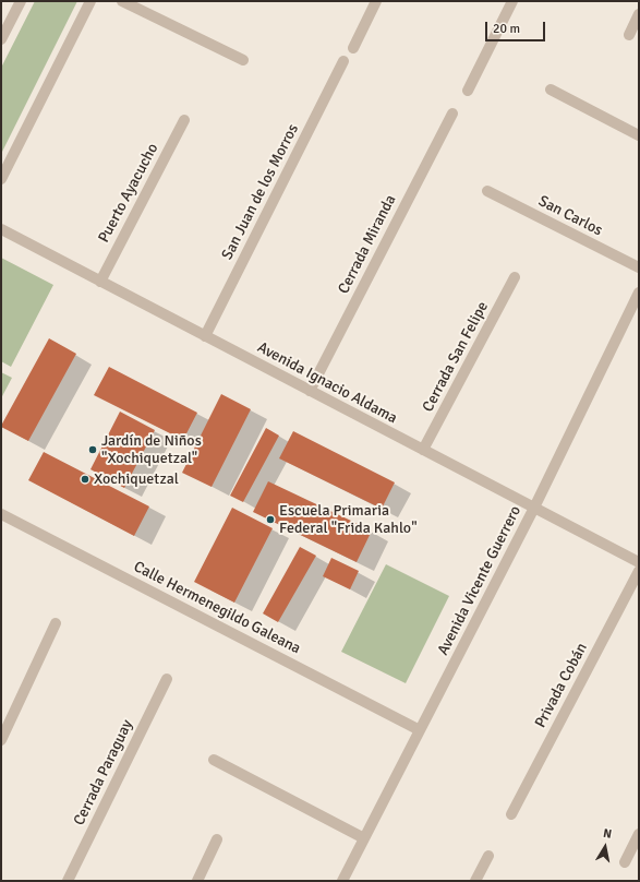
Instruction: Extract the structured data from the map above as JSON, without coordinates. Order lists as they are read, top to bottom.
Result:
{
  "streets": {
    "street": [
      "San Juan de los Morros",
      "Puerto Ayacucho",
      "San Carlos",
      "Cerrada Miranda",
      "Cerrada San Felipe",
      "Avenida Ignacio Aldama",
      "Avenida Vicente Guerrero",
      "Calle Hermenegildo Galeana",
      "Privada Cobán",
      "Cerrada Paraguay"
    ]
  },
  "crossings": [
    ["San Juan de los Morros", "Avenida Ignacio Aldama"],
    ["Puerto Ayacucho", "Avenida Ignacio Aldama"],
    ["Cerrada Miranda", "Avenida Ignacio Aldama"],
    ["Cerrada San Felipe", "Avenida Ignacio Aldama"],
    ["Avenida Ignacio Aldama", "Avenida Vicente Guerrero"],
    ["Avenida Vicente Guerrero", "Calle Hermenegildo Galeana"]
  ],
  "places": ["Jardín de Niños \"Xochiquetzal\"", "Xochiquetzal", "Escuela Primaria Federal \"Frida Kahlo\""],
  "scale_bar": "20 m",
  "north": "top"
}
